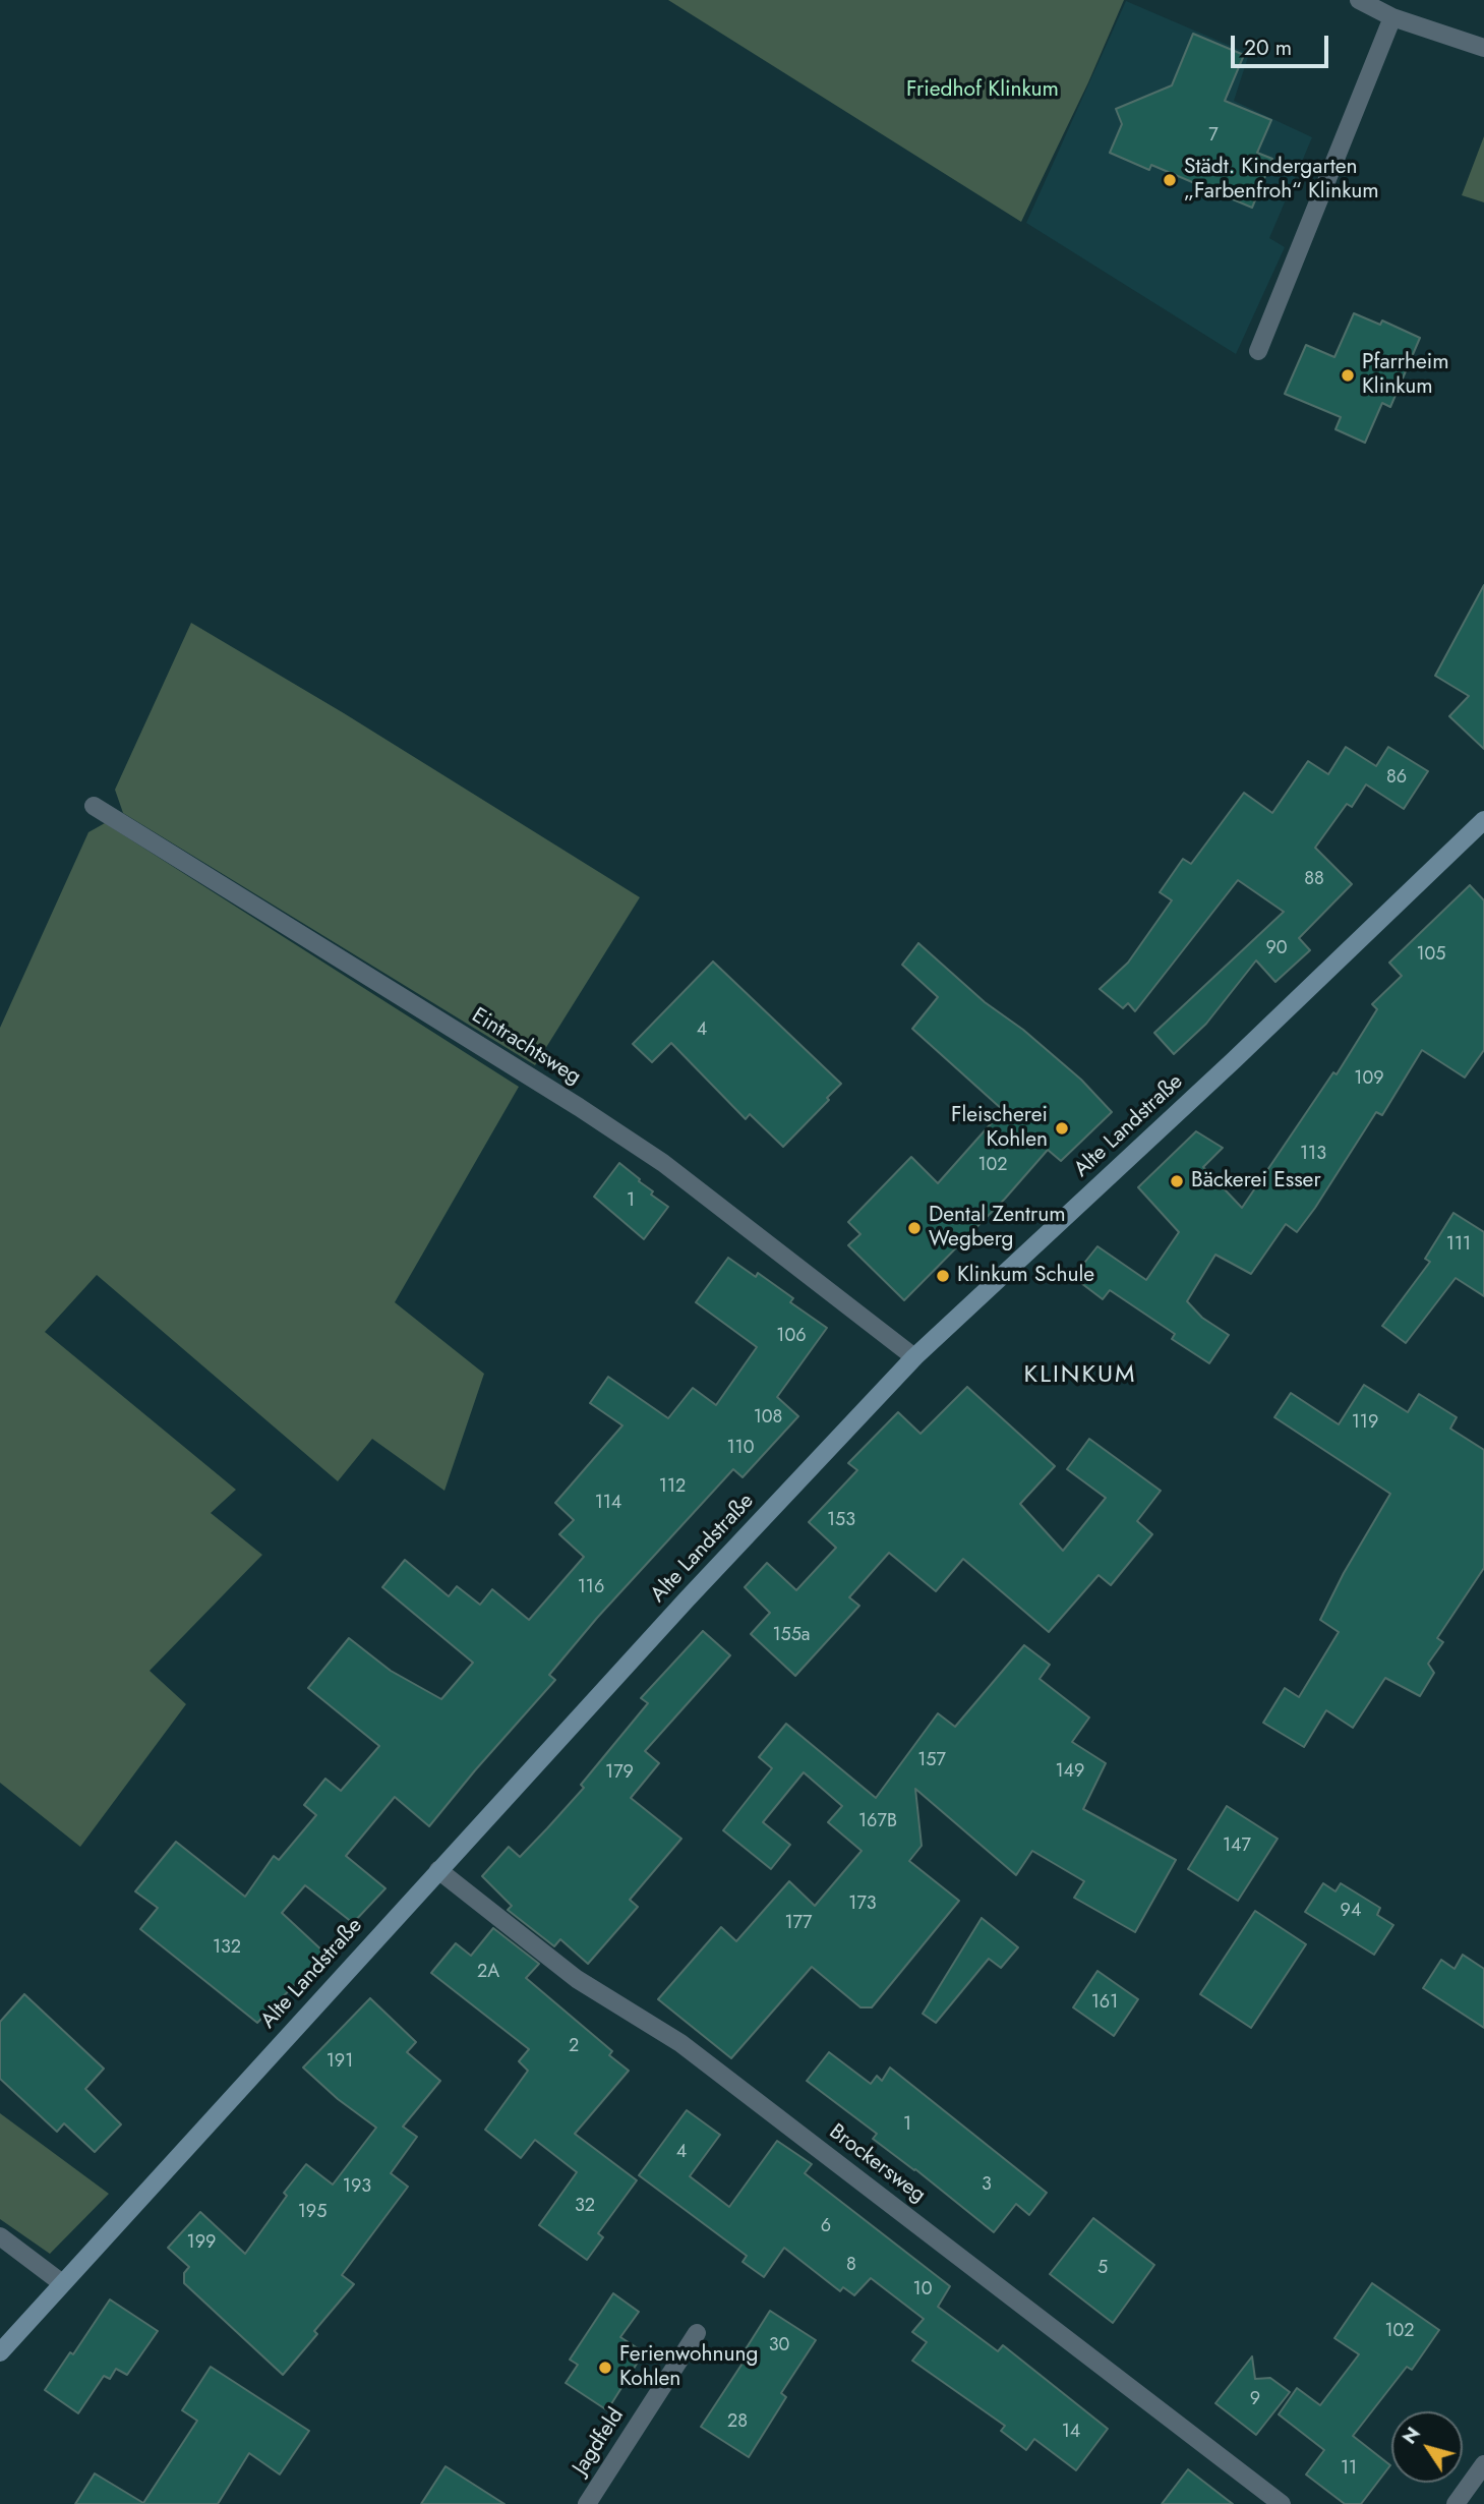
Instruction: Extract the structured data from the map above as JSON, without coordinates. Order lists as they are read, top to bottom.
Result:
{
  "streets": {
    "main road": ["Alte Landstraße"],
    "street": ["Eintrachtsweg", "Brockersweg", "Jagdfeld"]
  },
  "crossings": [
    ["Eintrachtsweg", "Alte Landstraße"],
    ["Alte Landstraße", "Brockersweg"]
  ],
  "districts": ["KLINKUM"],
  "parks": ["Friedhof Klinkum"],
  "places": [
    "Städt. Kindergarten „Farbenfroh“ Klinkum",
    "Pfarrheim Klinkum",
    "Fleischerei Kohlen",
    "Bäckerei Esser",
    "Dental Zentrum Wegberg",
    "Klinkum Schule",
    "Ferienwohnung Kohlen"
  ],
  "house_numbers": [
    "7",
    "86",
    "88",
    "90",
    "105",
    "4",
    "109",
    "113",
    "102",
    "1",
    "111",
    "106",
    "108",
    "119",
    "110",
    "112",
    "114",
    "153",
    "116",
    "155a",
    "157",
    "149",
    "179",
    "167B",
    "147",
    "173",
    "94",
    "177",
    "132",
    "2A",
    "161",
    "2",
    "191",
    "1",
    "4",
    "3",
    "193",
    "32",
    "195",
    "6",
    "199",
    "8",
    "5",
    "10",
    "102",
    "30",
    "9",
    "28",
    "14",
    "11"
  ],
  "scale_bar": "20 m",
  "north": "top left"
}
